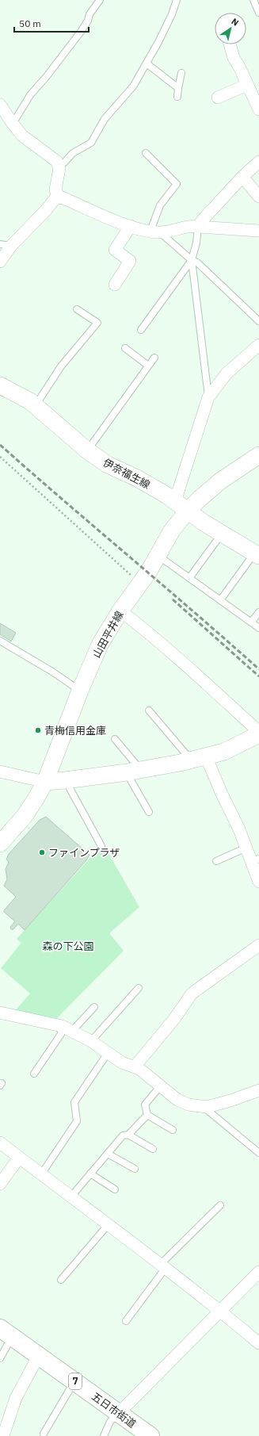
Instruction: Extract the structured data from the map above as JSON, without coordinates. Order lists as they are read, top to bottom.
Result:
{
  "streets": {
    "main road": [
      "伊奈福生線",
      "山田平井線",
      "7",
      "五日市街道"
    ]
  },
  "crossings": [
    ["伊奈福生線", "山田平井線"]
  ],
  "parks": ["森の下公園"],
  "places": ["青梅信用金庫", "ファインプラザ"],
  "scale_bar": "50 m",
  "north": "top right"
}
